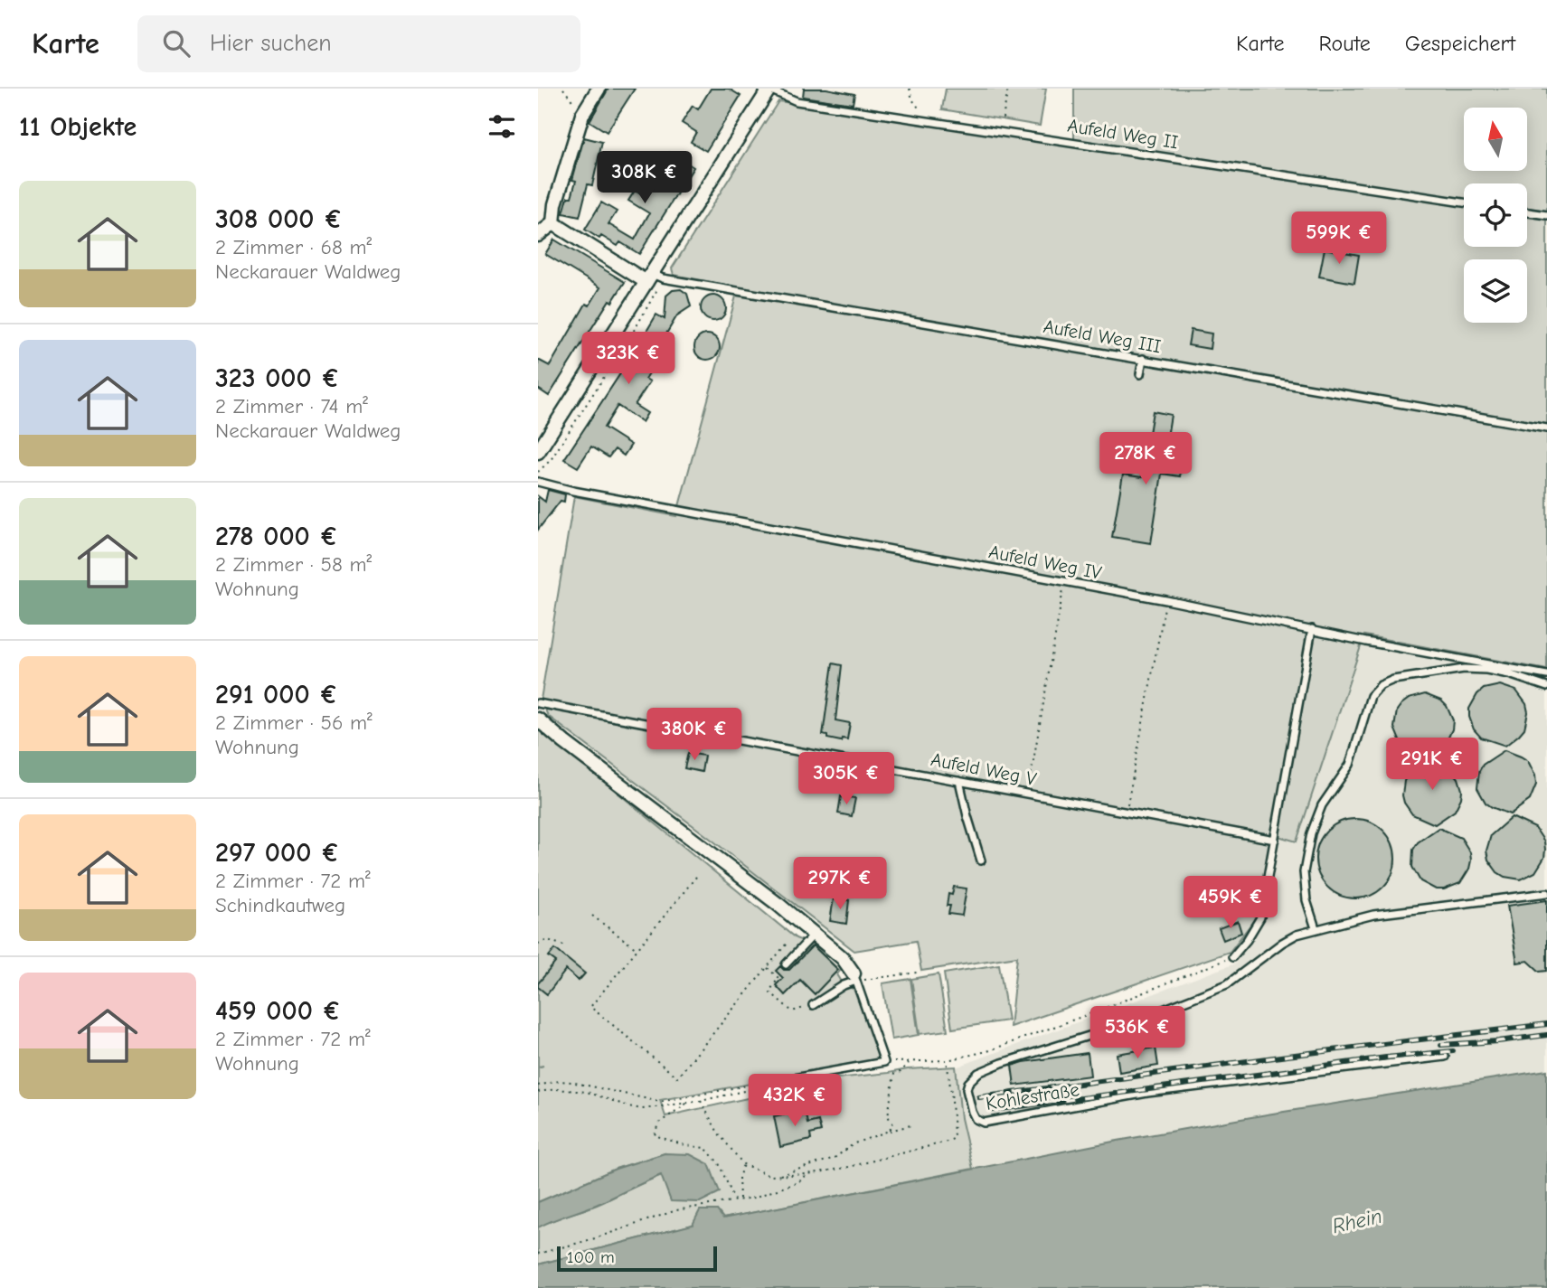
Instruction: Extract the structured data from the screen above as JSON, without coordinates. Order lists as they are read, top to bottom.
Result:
{
  "streets": {
    "lane": [
      "Aufeld Weg II",
      "Aufeld Weg III",
      "Aufeld Weg IV",
      "Aufeld Weg V",
      "Kohlestraße"
    ]
  },
  "water": ["Rhein"],
  "scale_bar": "100 m",
  "north": "top",
  "page": {
    "header": "Karte",
    "search": "Hier suchen",
    "nav": ["Karte", "Route", "Gespeichert"],
    "heading": "11 Objekte",
    "price": [
      "308K €",
      "599K €",
      "323K €",
      "278K €",
      "380K €",
      "291K €",
      "305K €",
      "297K €",
      "459K €",
      "536K €",
      "432K €"
    ],
    "list": [
      {
        "name": "308 000 €",
        "note": "2 Zimmer · 68 m² · Neckarauer Waldweg"
      },
      {
        "name": "323 000 €",
        "note": "2 Zimmer · 74 m² · Neckarauer Waldweg"
      },
      {
        "name": "278 000 €",
        "note": "2 Zimmer · 58 m² · Wohnung"
      },
      {
        "name": "291 000 €",
        "note": "2 Zimmer · 56 m² · Wohnung"
      },
      {
        "name": "297 000 €",
        "note": "2 Zimmer · 72 m² · Schindkautweg"
      },
      {
        "name": "459 000 €",
        "note": "2 Zimmer · 72 m² · Wohnung"
      }
    ],
    "scale": "100 m"
  }
}
